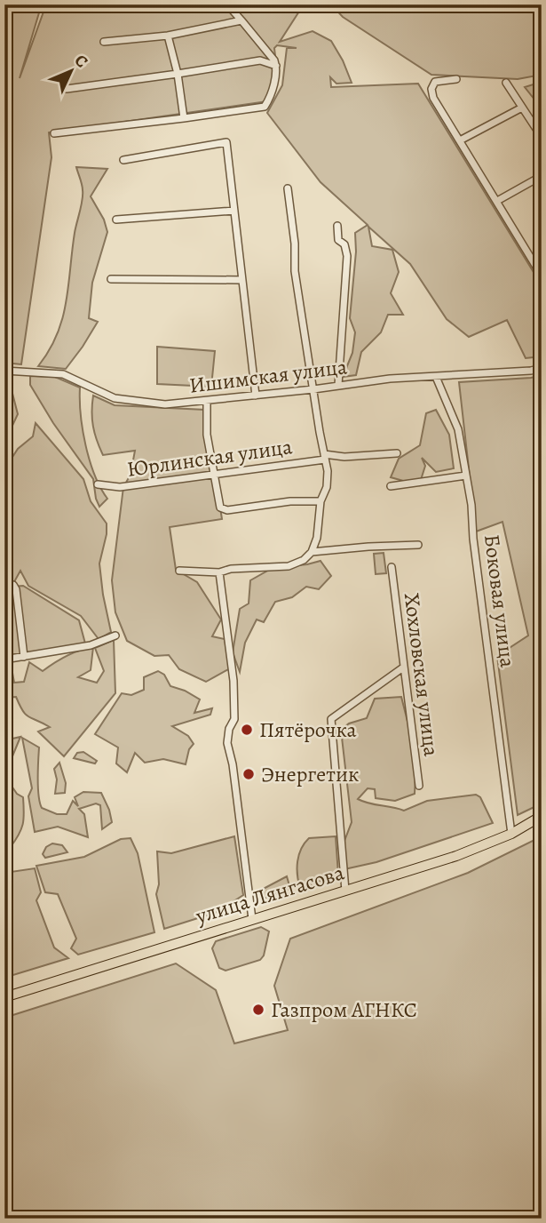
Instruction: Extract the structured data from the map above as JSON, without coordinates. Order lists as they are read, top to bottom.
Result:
{
  "streets": {
    "main road": ["улица Лянгасова"],
    "street": [
      "Ишимская улица",
      "Юрлинская улица",
      "Боковая улица",
      "Хохловская улица"
    ]
  },
  "crossings": [
    ["Ишимская улица", "Боковая улица"],
    ["Боковая улица", "улица Лянгасова"]
  ],
  "places": ["Пятёрочка", "Энергетик", "Газпром АГНКС"],
  "north": "top right"
}
